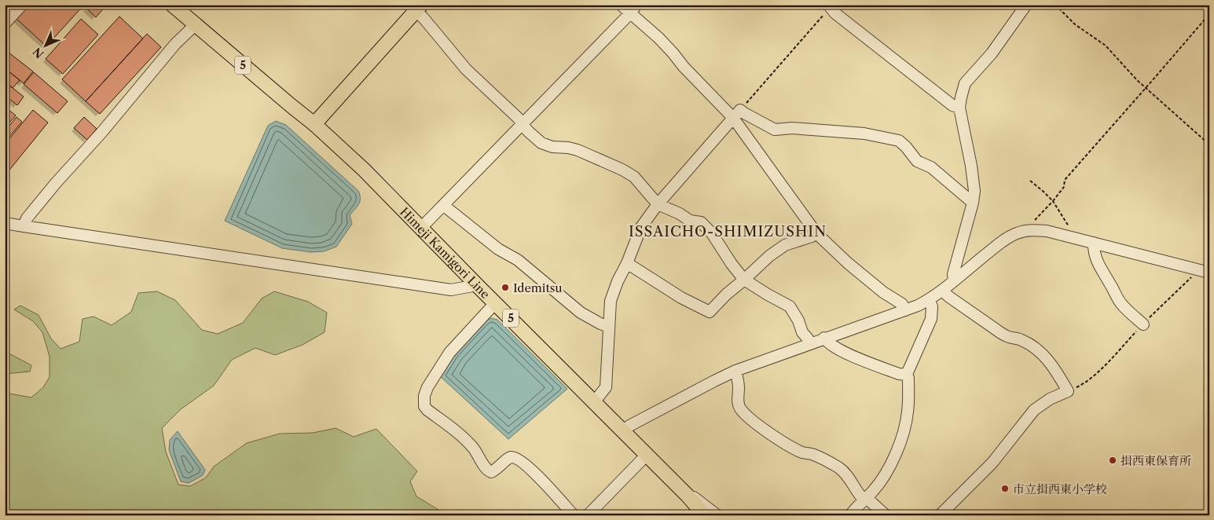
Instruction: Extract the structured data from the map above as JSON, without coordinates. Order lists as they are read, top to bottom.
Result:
{
  "streets": {
    "main road": ["5", "Himeji Kamigori Line"]
  },
  "districts": ["ISSAICHO-SHIMIZUSHIN"],
  "places": ["Idemitsu", "揖西東保育所", "市立揖西東小学校"],
  "north": "bottom left"
}
